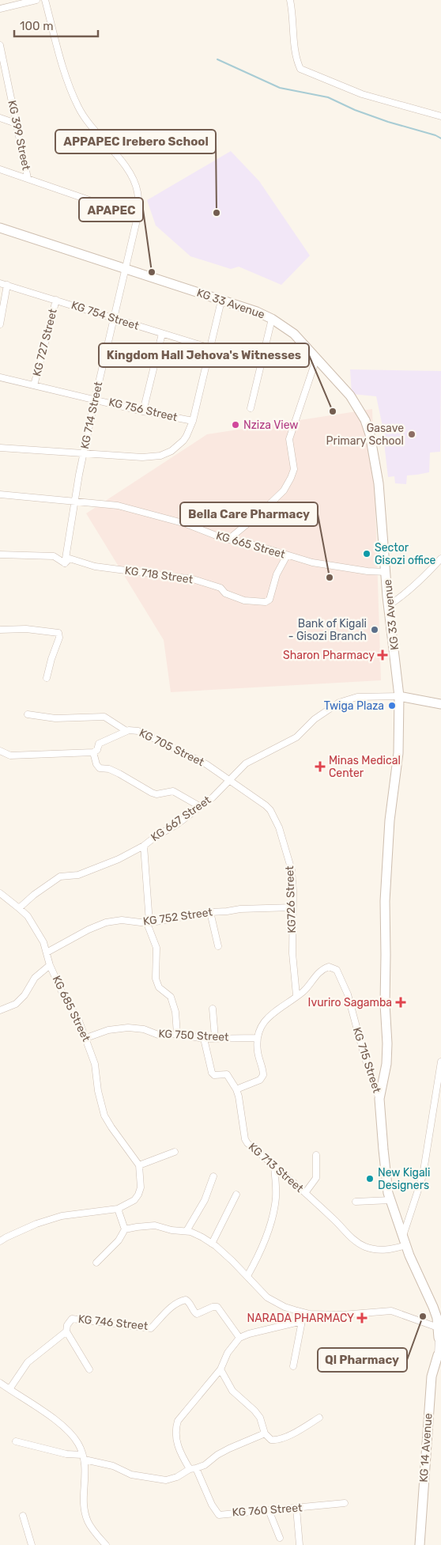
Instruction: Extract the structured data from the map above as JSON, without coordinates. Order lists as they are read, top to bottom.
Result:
{
  "streets": {
    "main road": ["KG 33 Avenue", "KG 14 Avenue"],
    "street": [
      "KG 399 Street",
      "KG 754 Street",
      "KG 727 Street",
      "KG 756 Street",
      "KG 714 Street",
      "KG 665 Street",
      "KG 718 Street",
      "KG 705 Street",
      "KG 667 Street",
      "KG726 Street",
      "KG 752 Street",
      "KG 685 Street",
      "KG 750 Street",
      "KG 715 Street",
      "KG 713 Street",
      "KG 746 Street",
      "KG 760 Street"
    ]
  },
  "crossings": [
    ["KG 33 Avenue", "KG 714 Street"],
    ["KG 33 Avenue", "KG 665 Street"],
    ["KG 33 Avenue", "KG 667 Street"],
    ["KG 33 Avenue", "KG 715 Street"],
    ["KG 33 Avenue", "KG 713 Street"],
    ["KG 754 Street", "KG 727 Street"],
    ["KG 754 Street", "KG 714 Street"],
    ["KG 727 Street", "KG 756 Street"],
    ["KG 756 Street", "KG 714 Street"],
    ["KG 714 Street", "KG 665 Street"],
    ["KG 714 Street", "KG 718 Street"],
    ["KG 665 Street", "KG 718 Street"],
    ["KG 705 Street", "KG 667 Street"],
    ["KG 705 Street", "KG726 Street"],
    ["KG 667 Street", "KG726 Street"],
    ["KG 667 Street", "KG 685 Street"],
    ["KG726 Street", "KG 752 Street"],
    ["KG726 Street", "KG 715 Street"],
    ["KG 752 Street", "KG 685 Street"],
    ["KG 685 Street", "KG 750 Street"],
    ["KG 750 Street", "KG 715 Street"],
    ["KG 750 Street", "KG 713 Street"]
  ],
  "places": {
    "other": [
      "APPAPEC Irebero School",
      "APAPEC",
      "Kingdom Hall Jehova's Witnesses",
      "Nziza View",
      "Gasave Primary School",
      "Sector Gisozi office",
      "Bella Care Pharmacy",
      "Bank of Kigali - Gisozi Branch",
      "Twiga Plaza",
      "New Kigali Designers",
      "Ql Pharmacy"
    ],
    "health": [
      "Sharon Pharmacy",
      "Minas Medical Center",
      "Ivuriro Sagamba",
      "NARADA PHARMACY"
    ]
  },
  "scale_bar": "100 m"
}
